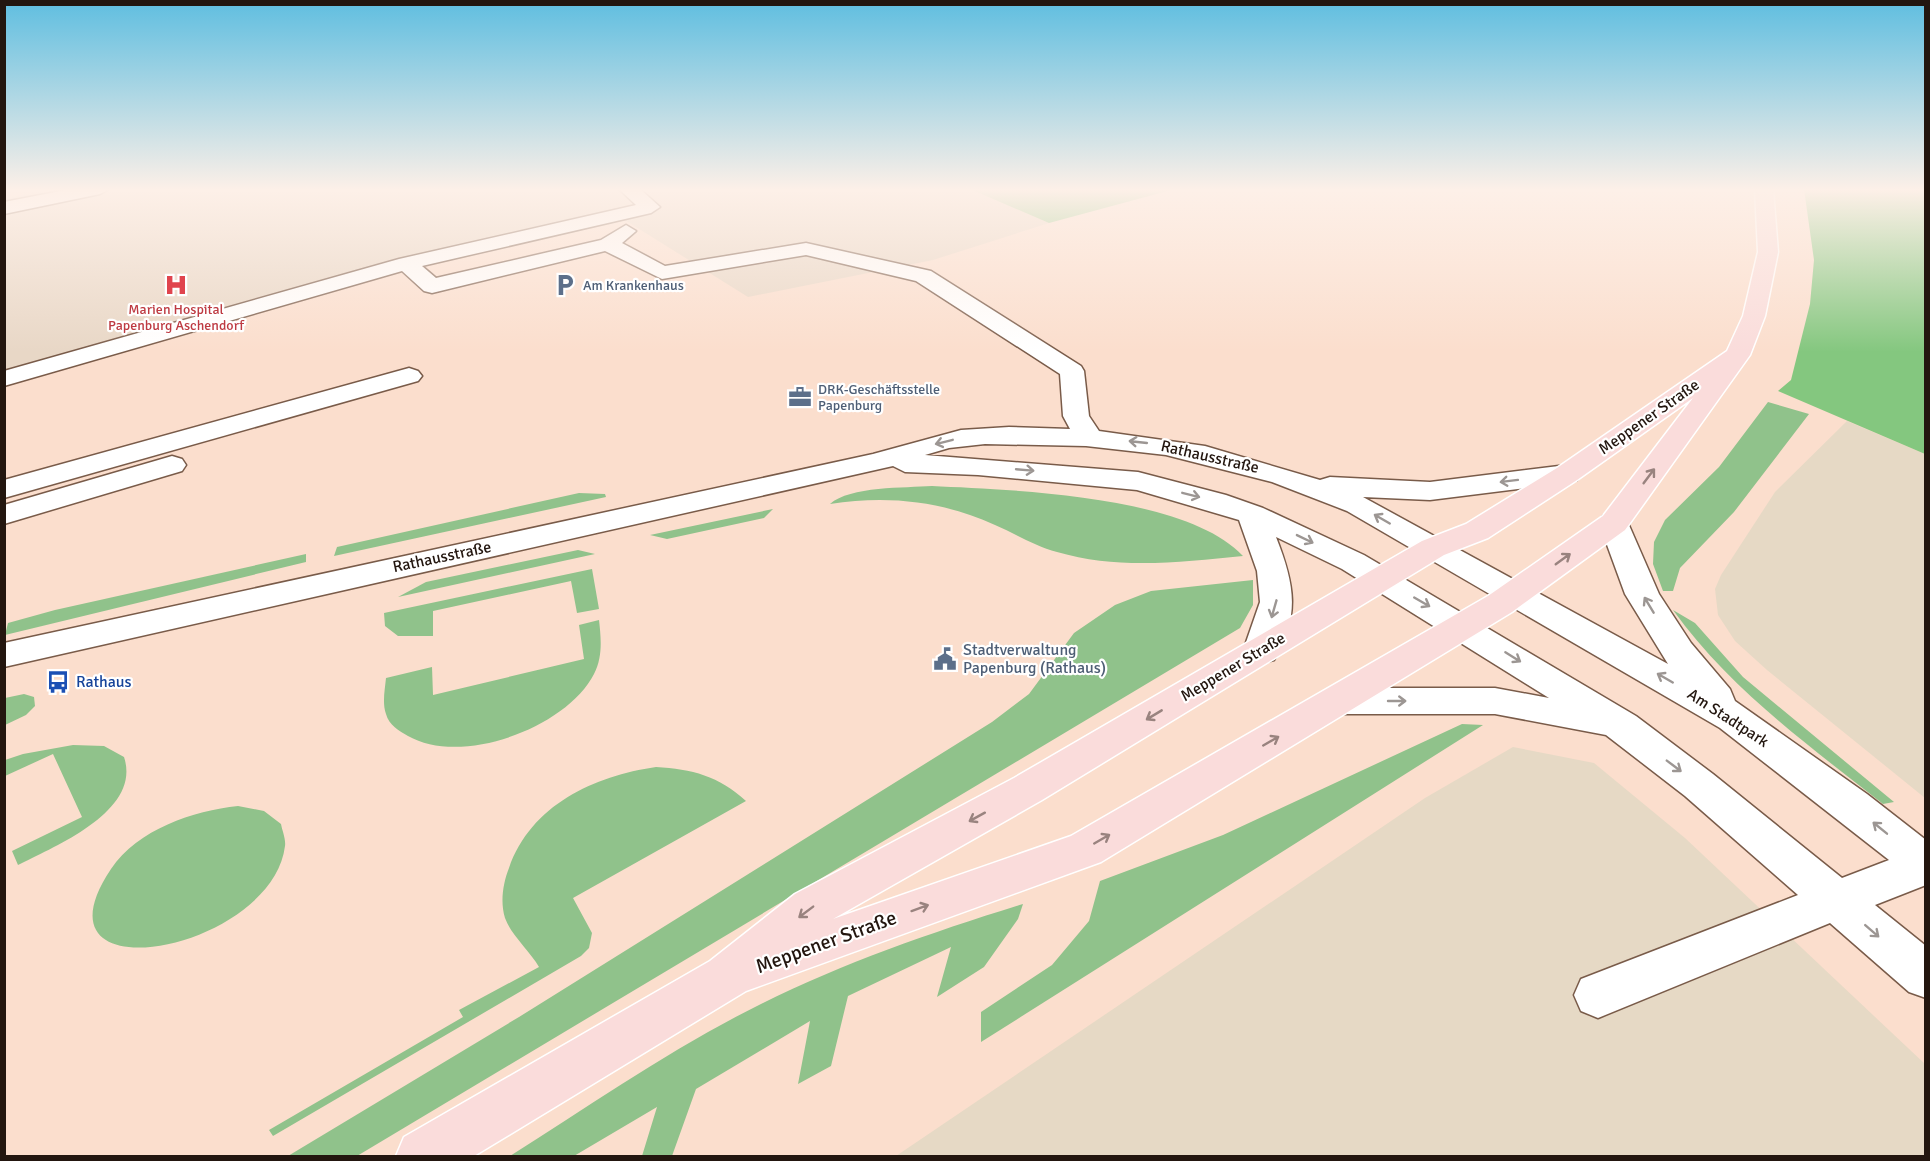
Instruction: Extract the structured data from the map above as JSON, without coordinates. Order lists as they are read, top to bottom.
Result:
{
  "streets": {
    "main road": ["Meppener Straße"],
    "street": ["Rathausstraße", "Am Stadtpark"]
  },
  "crossings": [
    ["Meppener Straße", "Rathausstraße"],
    ["Meppener Straße", "Am Stadtpark"],
    ["Rathausstraße", "Am Stadtpark"]
  ],
  "places": {
    "hospital": ["Marien Hospital Papenburg Aschendorf"],
    "parking": ["Am Krankenhaus"],
    "office": ["DRK-Geschäftsstelle Papenburg"],
    "public building": ["Stadtverwaltung Papenburg (Rathaus)"],
    "bus stop": ["Rathaus"]
  }
}
